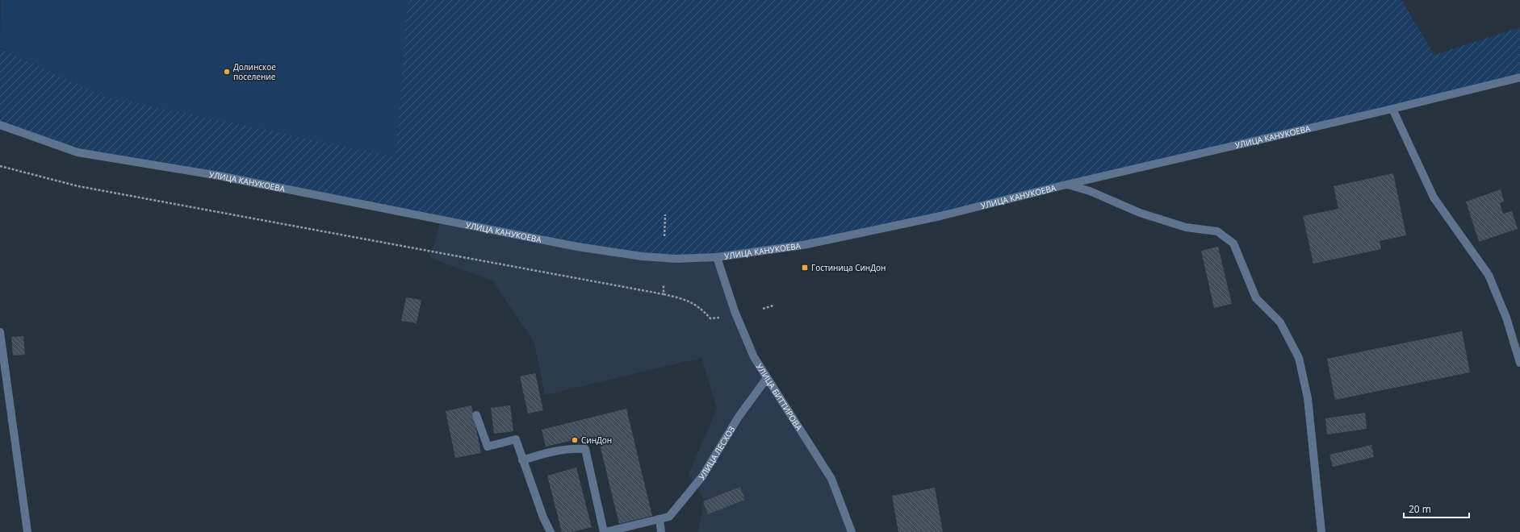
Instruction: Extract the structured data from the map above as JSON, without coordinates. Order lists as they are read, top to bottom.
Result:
{
  "streets": {
    "street": ["УЛИЦА КАНУКОЕВА", "УЛИЦА БИТТИРОВА", "УЛИЦА ЛЕСХОЗ"]
  },
  "crossings": [
    ["УЛИЦА КАНУКОЕВА", "УЛИЦА БИТТИРОВА"],
    ["УЛИЦА БИТТИРОВА", "УЛИЦА ЛЕСХОЗ"]
  ],
  "places": {
    "other": ["Долинское поселение", "СинДон"],
    "transit": ["Гостиница СинДон"]
  },
  "scale_bar": "20 m"
}
